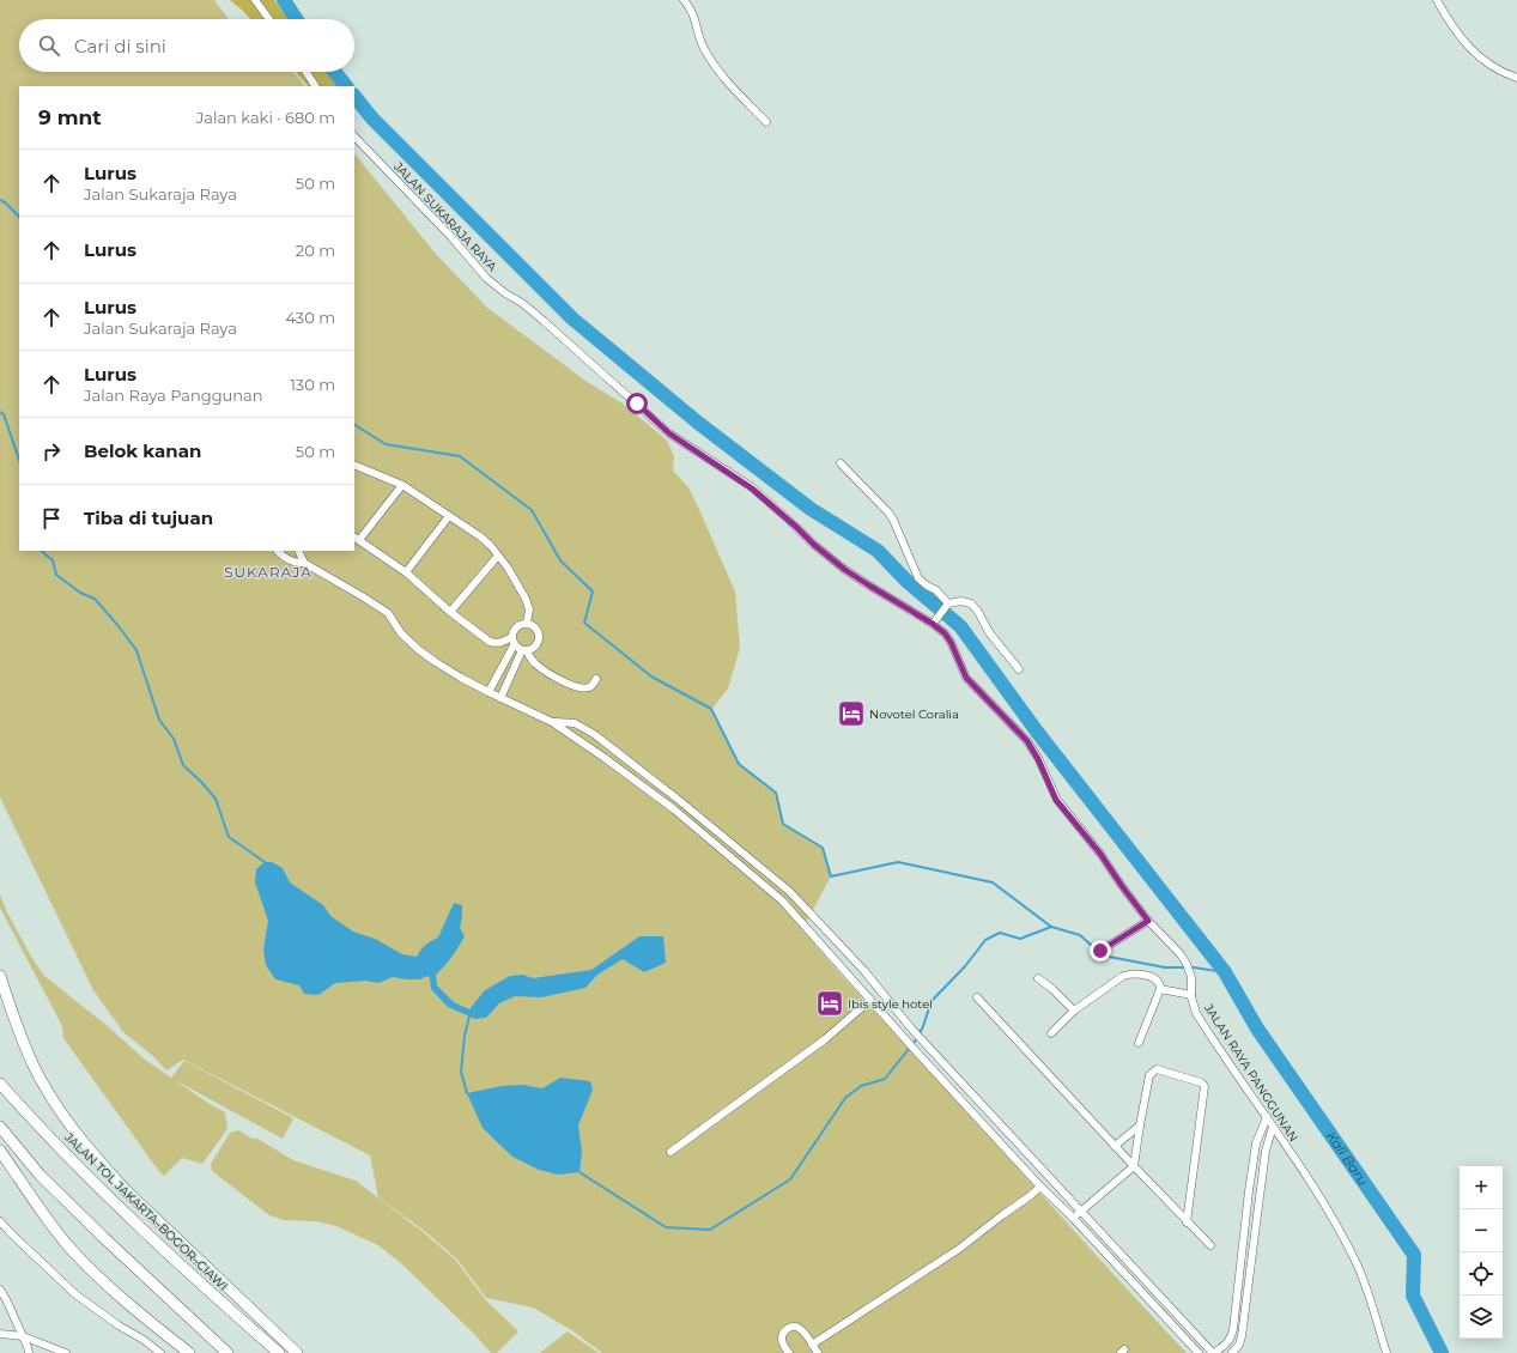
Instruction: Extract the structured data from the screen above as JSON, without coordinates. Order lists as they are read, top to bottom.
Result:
{
  "streets": {
    "highway": ["JALAN TOL JAKARTA–BOGOR–CIAWI"],
    "street": ["JALAN SUKARAJA RAYA", "JALAN RAYA PANGGUNAN"]
  },
  "crossings": [
    ["JALAN SUKARAJA RAYA", "JALAN RAYA PANGGUNAN"]
  ],
  "districts": ["SUKARAJA"],
  "water": ["Kali Baru"],
  "places": {
    "hotel": ["Novotel Coralia", "Ibis style hotel"]
  },
  "page": {
    "search": "Cari di sini",
    "heading": ["9 mnt", "Jalan kaki · 680 m"],
    "list": [
      ["Lurus", "Jalan Sukaraja Raya", "50 m"],
      ["Lurus", "20 m"],
      ["Lurus", "Jalan Sukaraja Raya", "430 m"],
      ["Lurus", "Jalan Raya Panggunan", "130 m"],
      ["Belok kanan", "50 m"],
      "Tiba di tujuan"
    ],
    "map_buttons": ["+", "−"]
  }
}
